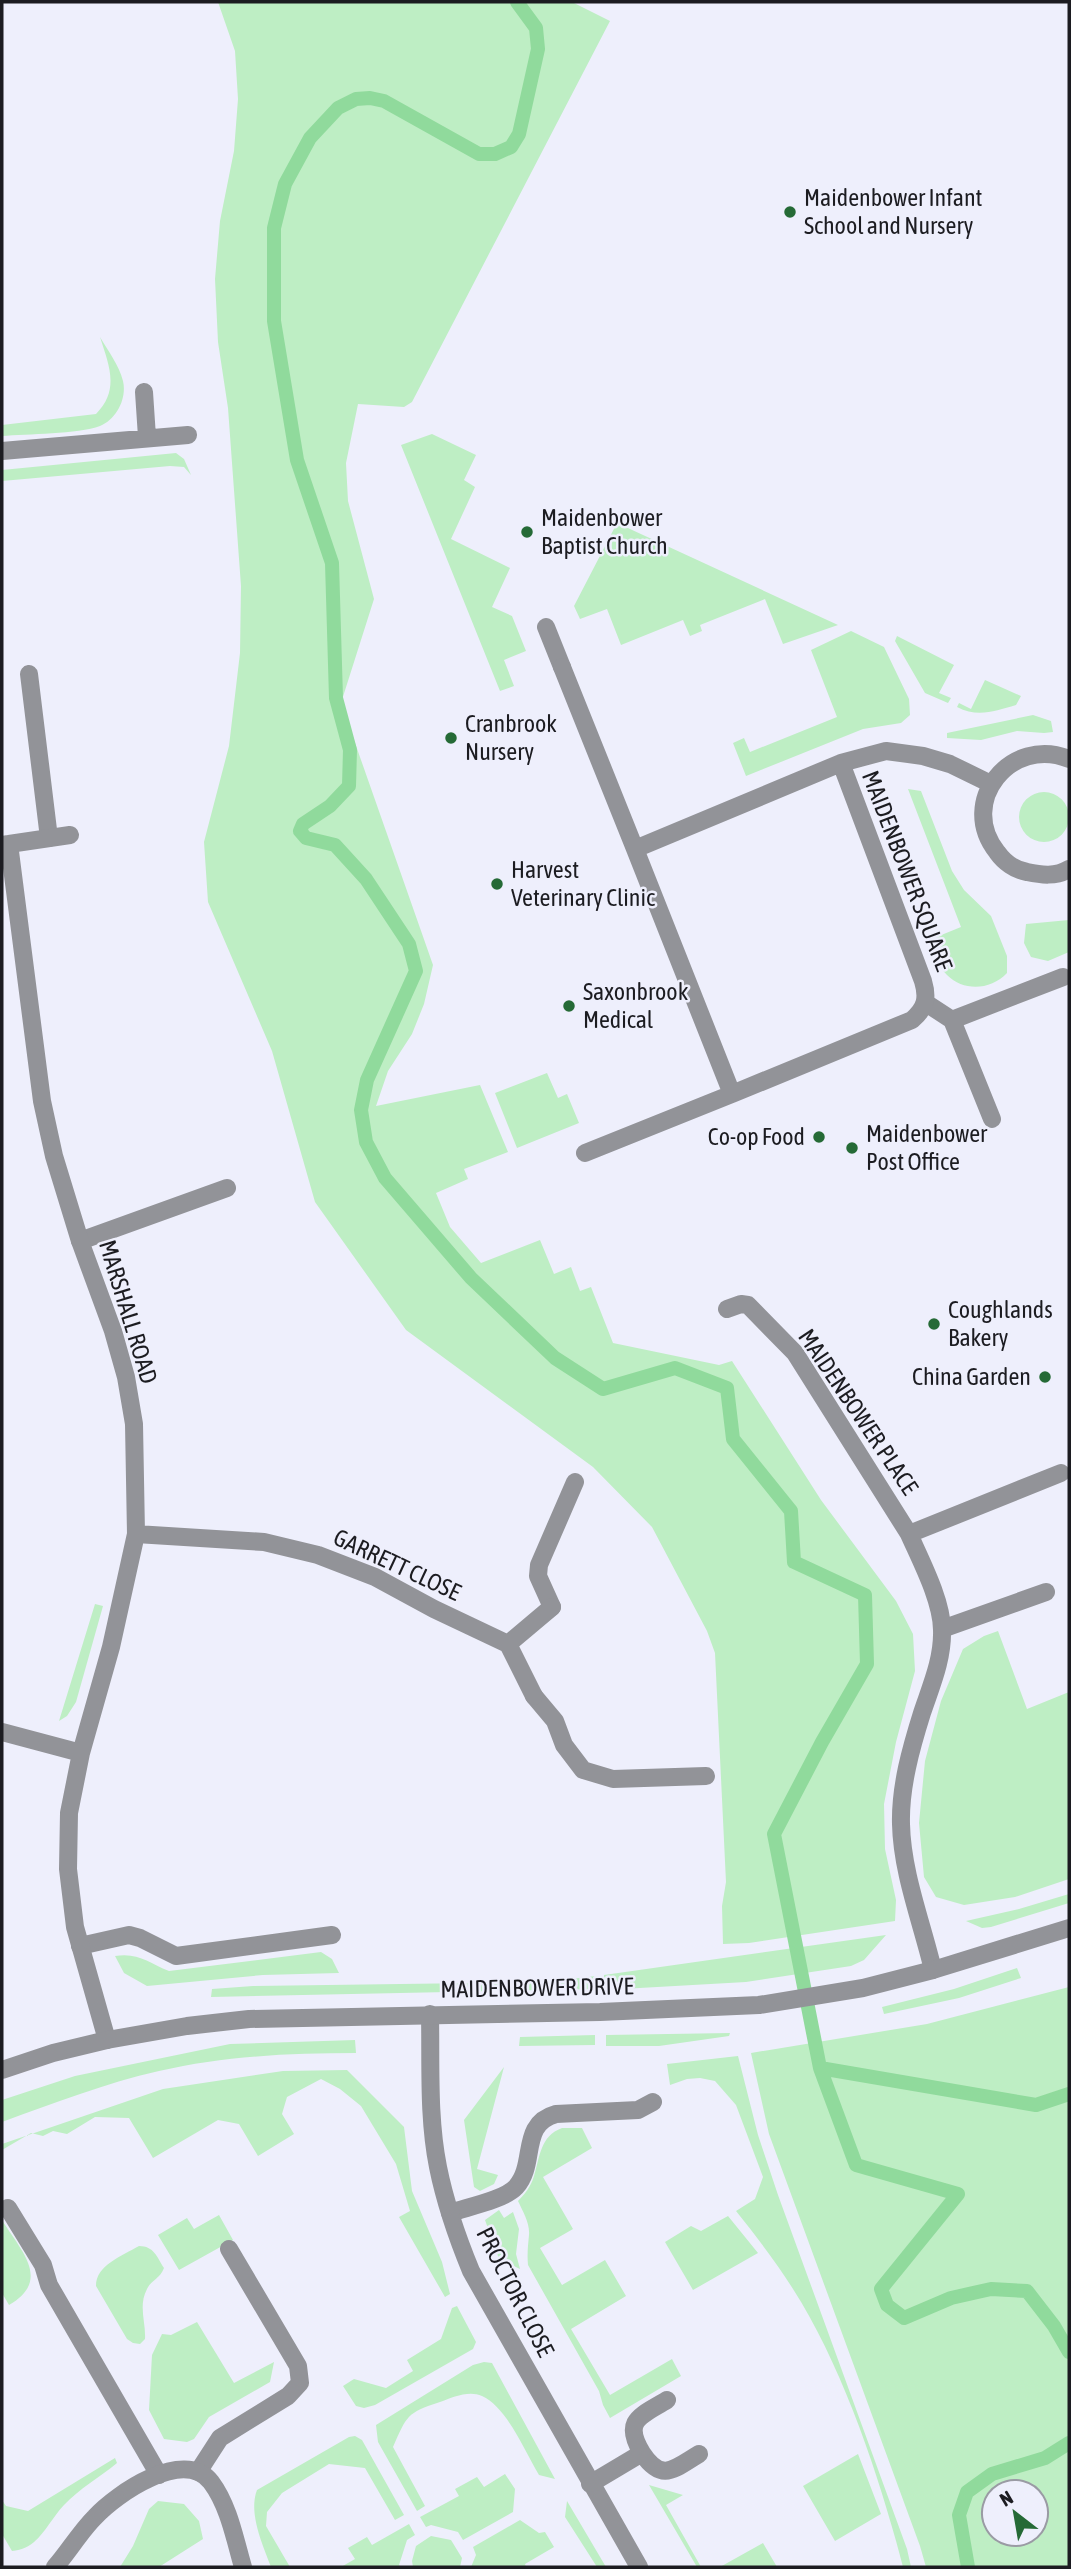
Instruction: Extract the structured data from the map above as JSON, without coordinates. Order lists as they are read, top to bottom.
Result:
{
  "streets": {
    "street": [
      "MAIDENBOWER SQUARE",
      "MARSHALL ROAD",
      "MAIDENBOWER PLACE",
      "GARRETT CLOSE",
      "MAIDENBOWER DRIVE",
      "PROCTOR CLOSE"
    ]
  },
  "crossings": [
    ["MARSHALL ROAD", "GARRETT CLOSE"],
    ["MARSHALL ROAD", "MAIDENBOWER DRIVE"],
    ["MAIDENBOWER PLACE", "MAIDENBOWER DRIVE"],
    ["MAIDENBOWER DRIVE", "PROCTOR CLOSE"]
  ],
  "places": [
    "Maidenbower Infant School and Nursery",
    "Maidenbower Baptist Church",
    "Cranbrook Nursery",
    "Harvest Veterinary Clinic",
    "Saxonbrook Medical",
    "Co-op Food",
    "Maidenbower Post Office",
    "Coughlands Bakery",
    "China Garden"
  ],
  "north": "top left"
}
